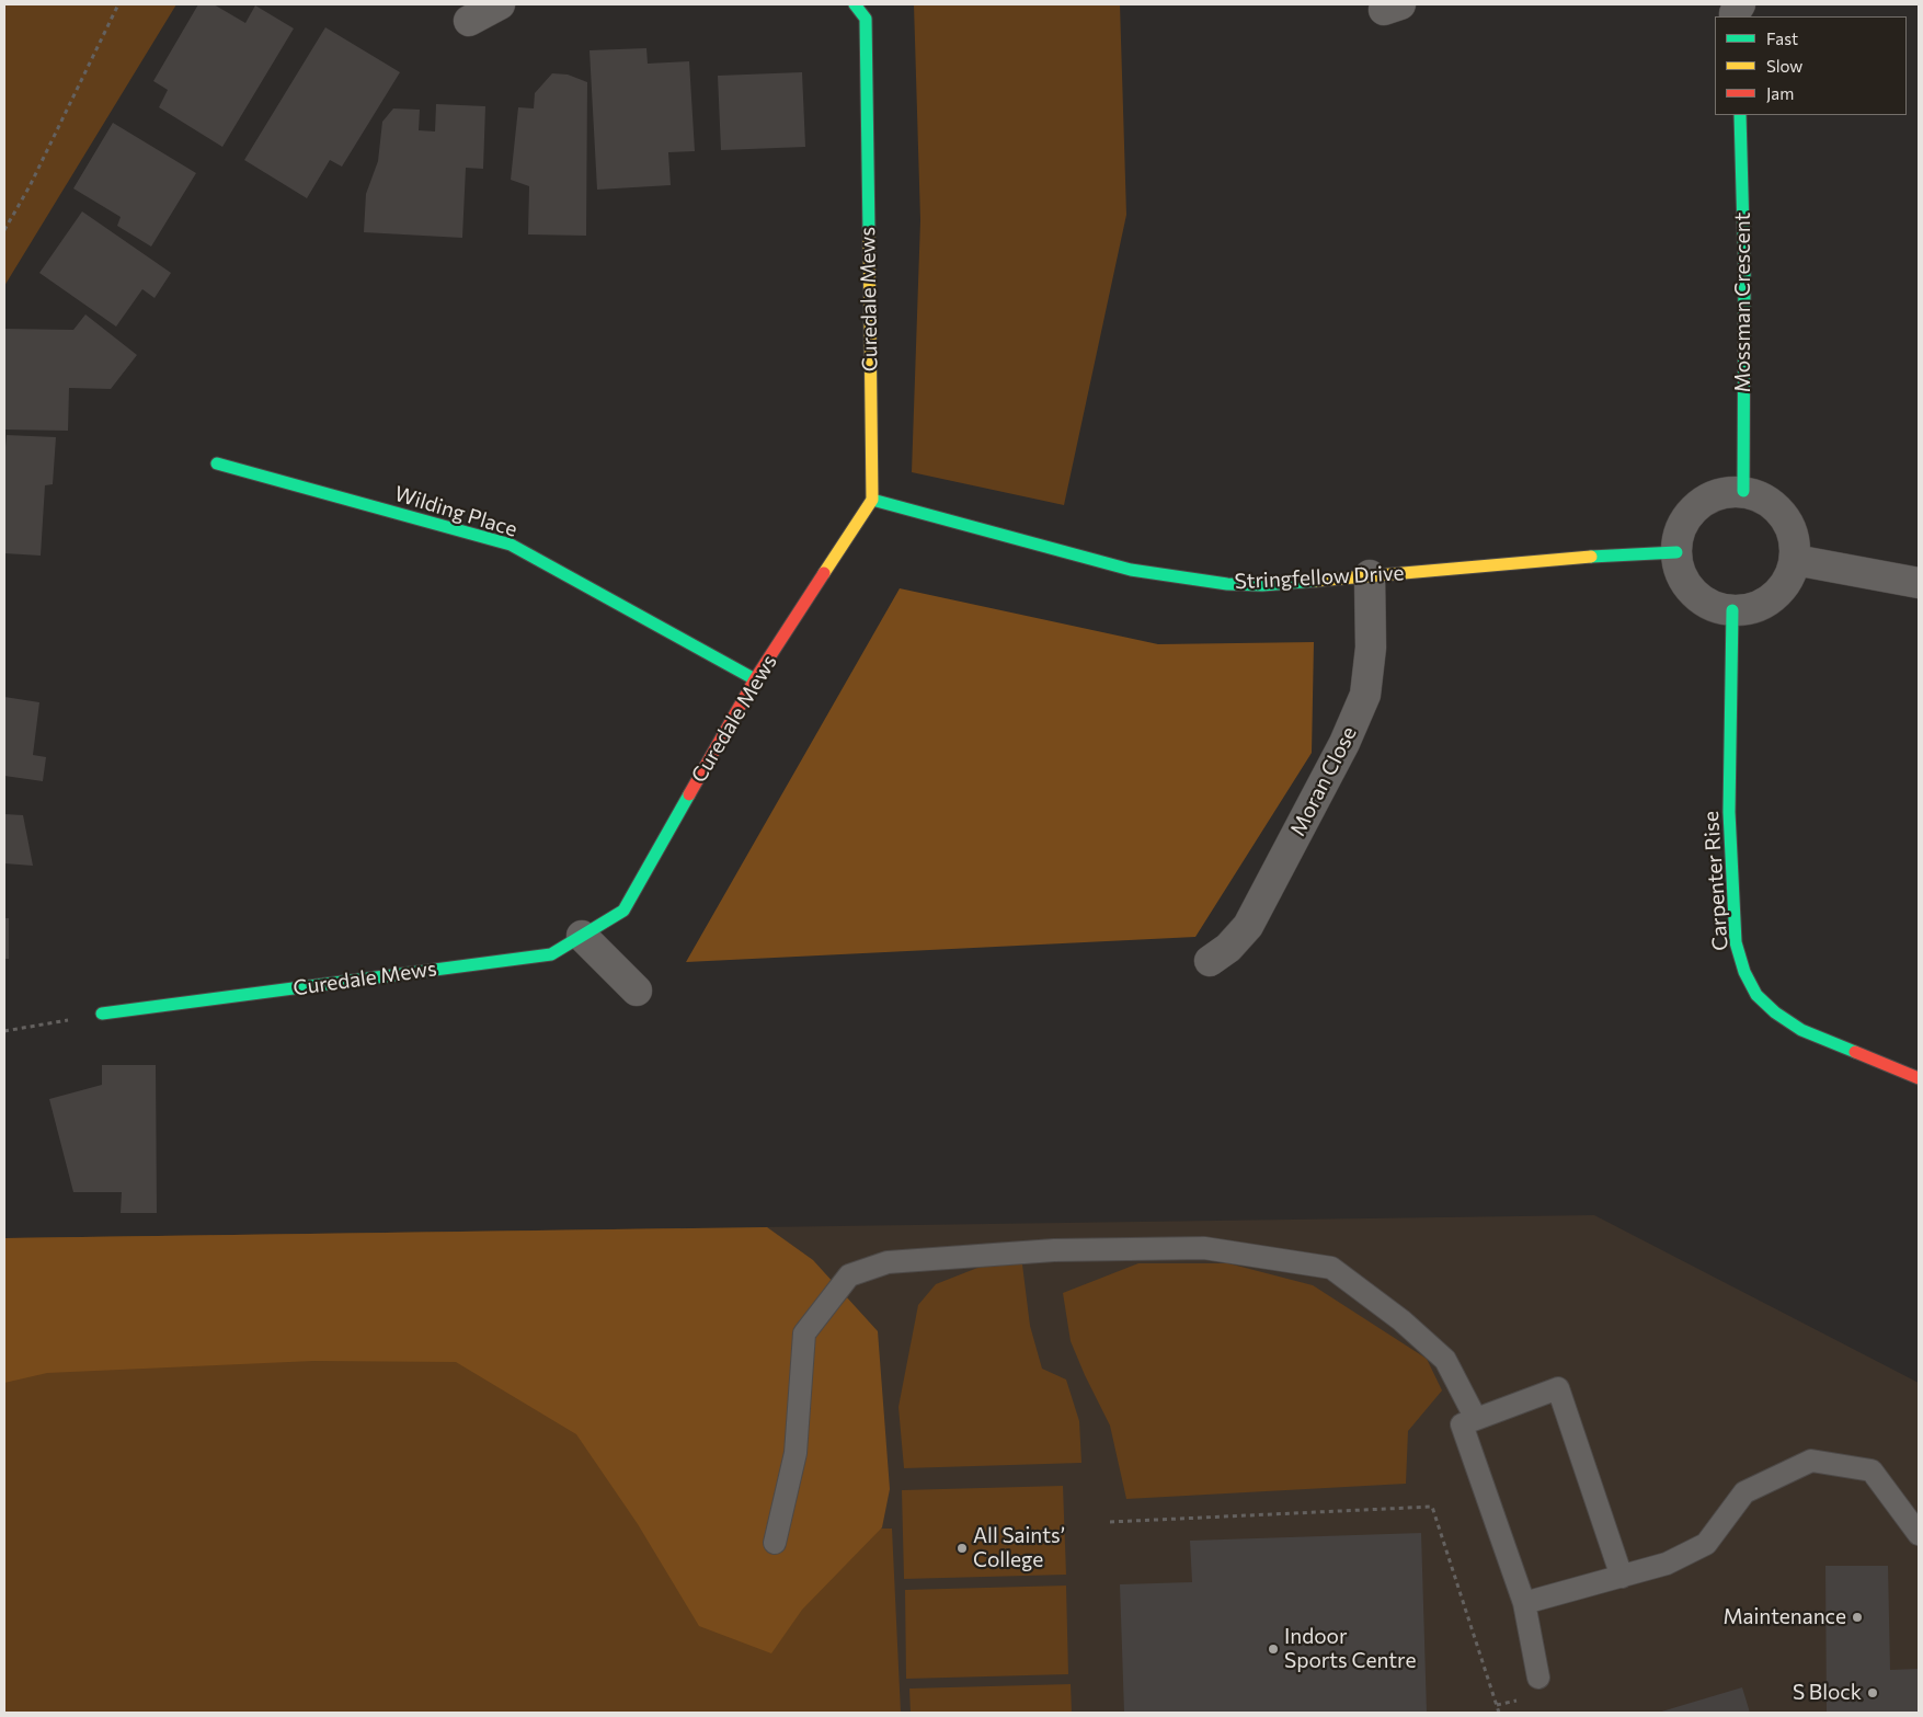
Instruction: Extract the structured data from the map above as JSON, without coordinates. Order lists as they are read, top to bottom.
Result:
{
  "streets": {
    "street": [
      "Curedale Mews",
      "Mossman Crescent",
      "Wilding Place",
      "Stringfellow Drive",
      "Moran Close",
      "Carpenter Rise"
    ]
  },
  "crossings": [
    ["Curedale Mews", "Wilding Place"],
    ["Curedale Mews", "Stringfellow Drive"],
    ["Mossman Crescent", "Stringfellow Drive"],
    ["Mossman Crescent", "Carpenter Rise"],
    ["Stringfellow Drive", "Moran Close"],
    ["Stringfellow Drive", "Carpenter Rise"]
  ],
  "places": [
    "All Saints’ College",
    "Maintenance",
    "Indoor Sports Centre",
    "S Block"
  ],
  "legend": ["Fast", "Slow", "Jam"]
}
